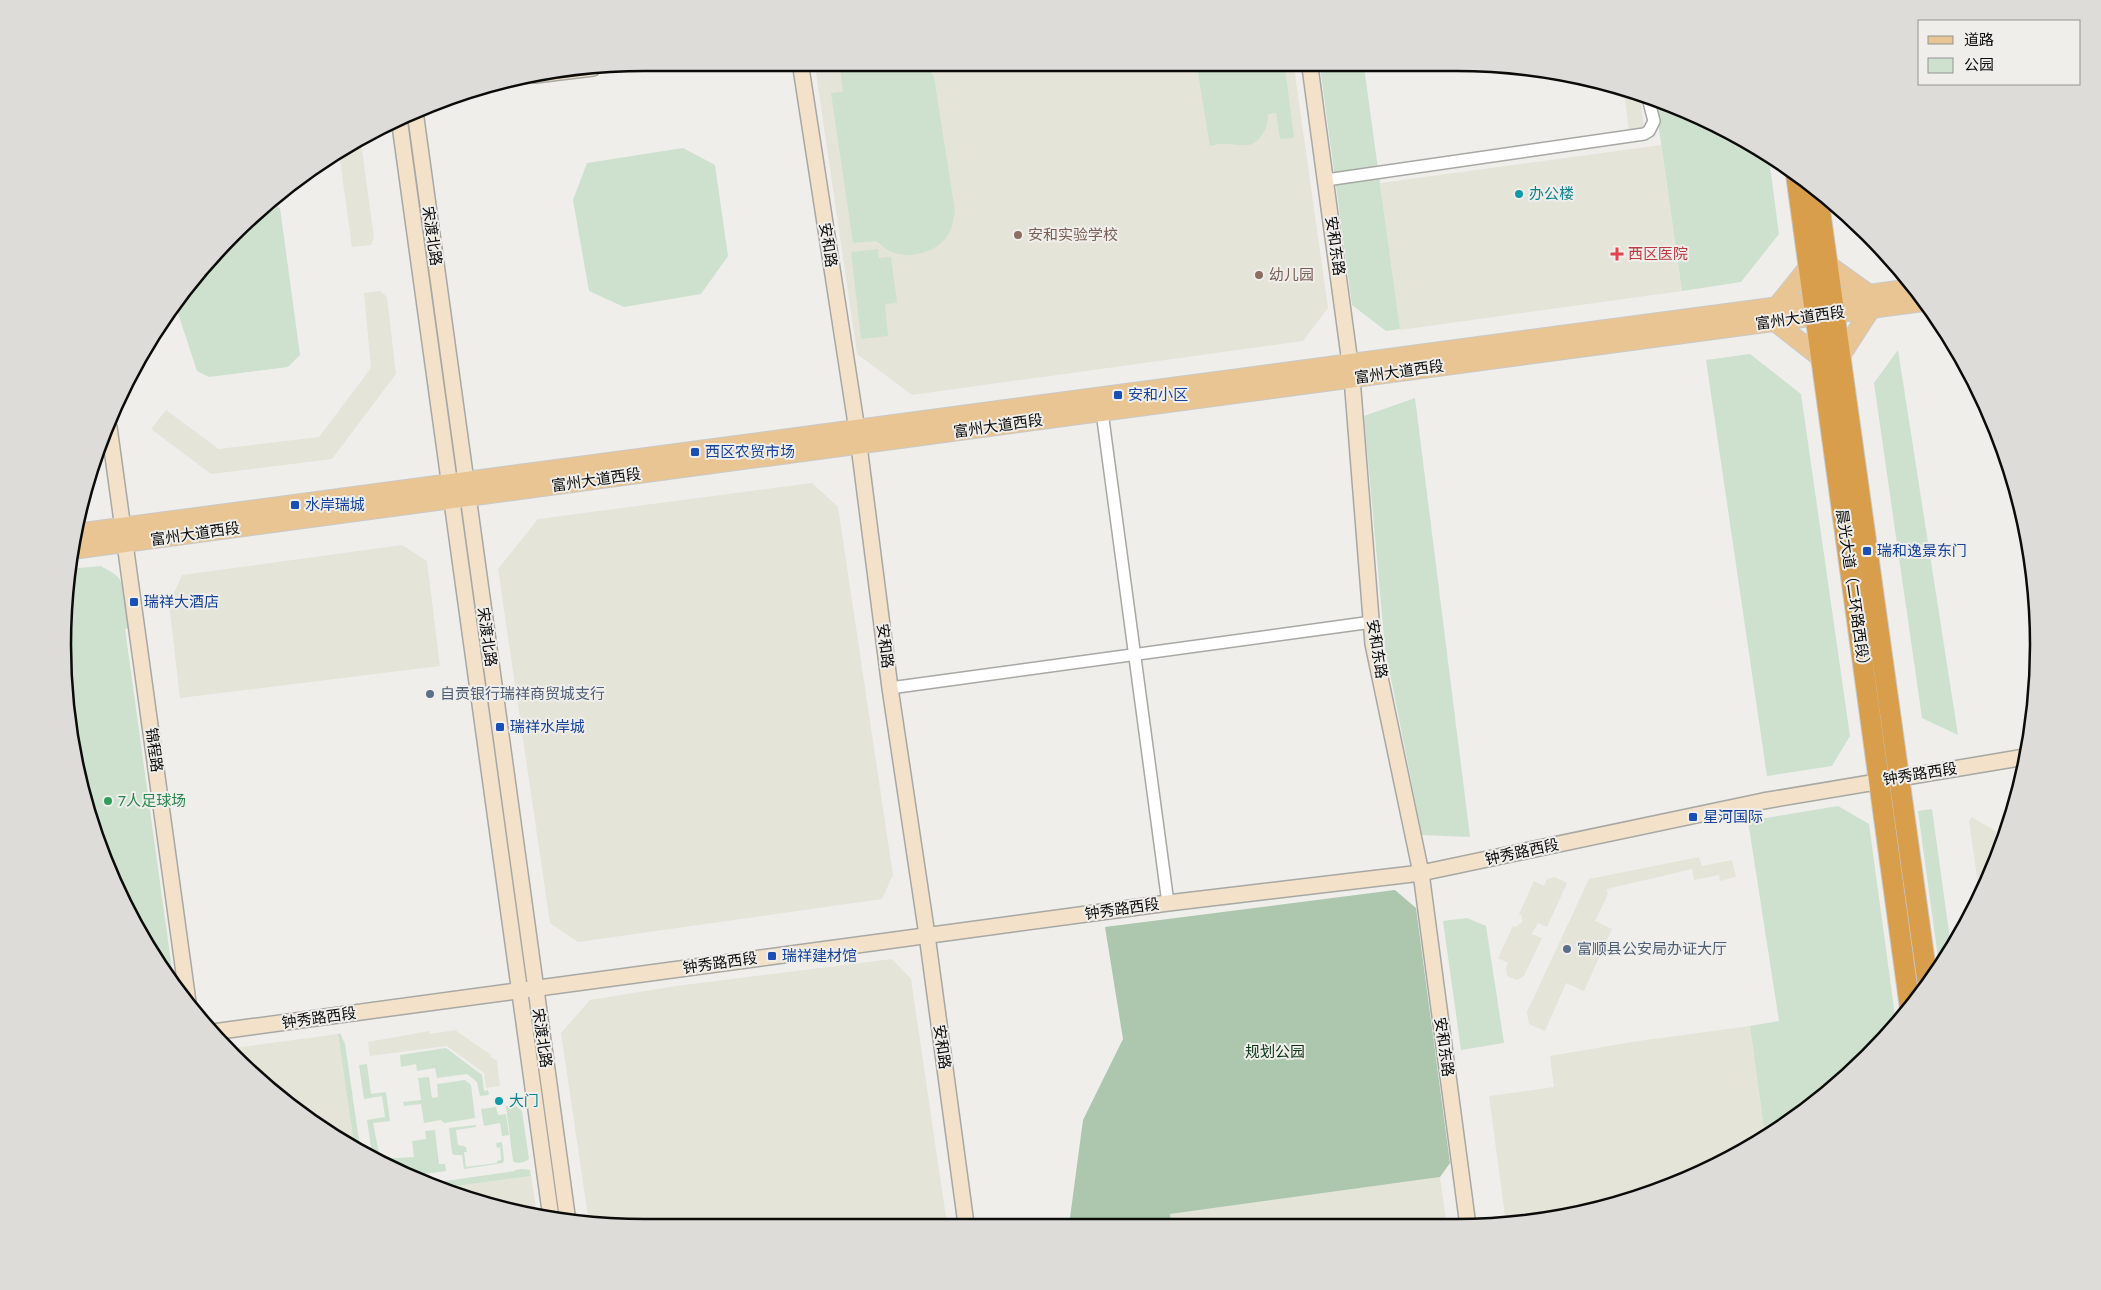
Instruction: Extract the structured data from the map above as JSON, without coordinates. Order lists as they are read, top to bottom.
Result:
{
  "streets": {
    "highway": ["晨光大道（二环路西段）"],
    "main road": ["富州大道西段"],
    "street": [
      "宋渡北路",
      "安和路",
      "安和东路",
      "锦程路",
      "钟秀路西段"
    ]
  },
  "crossings": [
    ["宋渡北路", "富州大道西段"],
    ["宋渡北路", "钟秀路西段"],
    ["安和路", "富州大道西段"],
    ["安和路", "钟秀路西段"],
    ["安和东路", "富州大道西段"],
    ["安和东路", "钟秀路西段"],
    ["富州大道西段", "晨光大道（二环路西段）"],
    ["富州大道西段", "锦程路"],
    ["晨光大道（二环路西段）", "钟秀路西段"]
  ],
  "parks": ["规划公园"],
  "places": {
    "other": [
      "办公楼",
      "安和实验学校",
      "幼儿园",
      "自贡银行瑞祥商贸城支行",
      "7人足球场",
      "富顺县公安局办证大厅",
      "大门"
    ],
    "health": ["西区医院"],
    "transit": [
      "安和小区",
      "西区农贸市场",
      "水岸瑞城",
      "瑞和逸景东门",
      "瑞祥大酒店",
      "瑞祥水岸城",
      "星河国际",
      "瑞祥建材馆"
    ]
  },
  "legend": ["道路", "公园"]
}
